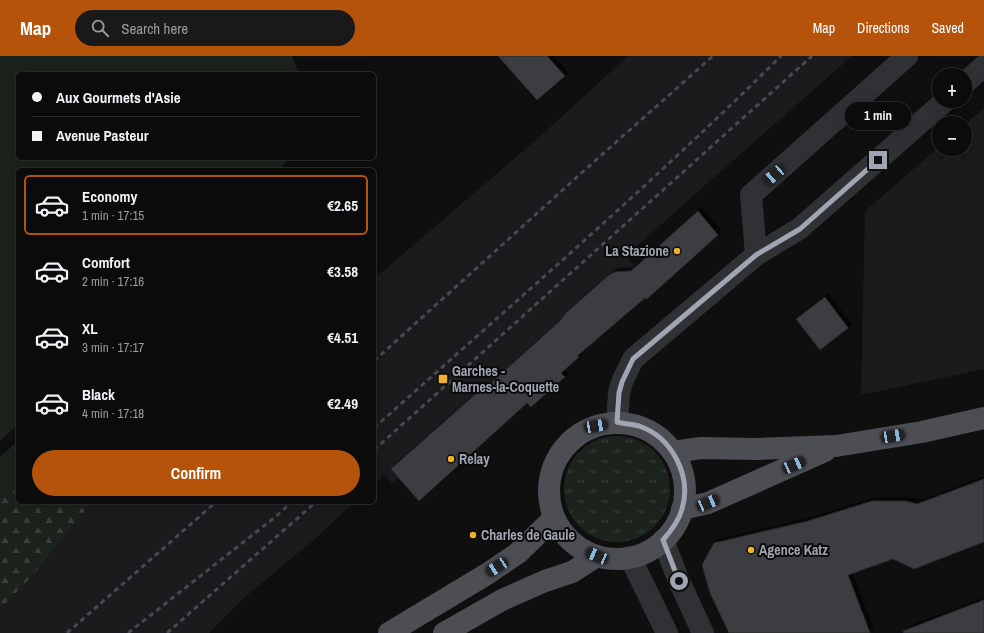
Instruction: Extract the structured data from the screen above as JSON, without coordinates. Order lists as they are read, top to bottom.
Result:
{
  "places": {
    "other": [
      "La Stazione",
      "Relay",
      "Charles de Gaule",
      "Agence Katz"
    ],
    "transit": ["Garches - Marnes-la-Coquette"]
  },
  "page": {
    "header": "Map",
    "search": "Search here",
    "nav": ["Map", "Directions", "Saved"],
    "map_buttons": ["+", "−"],
    "banner": ["Aux Gourmets d'Asie", "Avenue Pasteur"],
    "bubble": "1 min",
    "list": [
      {
        "name": "Economy",
        "note": "1 min · 17:15",
        "value": "€2.65"
      },
      {
        "name": "Comfort",
        "note": "2 min · 17:16",
        "value": "€3.58"
      },
      {
        "name": "XL",
        "note": "3 min · 17:17",
        "value": "€4.51"
      },
      {
        "name": "Black",
        "note": "4 min · 17:18",
        "value": "€2.49"
      }
    ],
    "buttons": "Confirm"
  }
}
